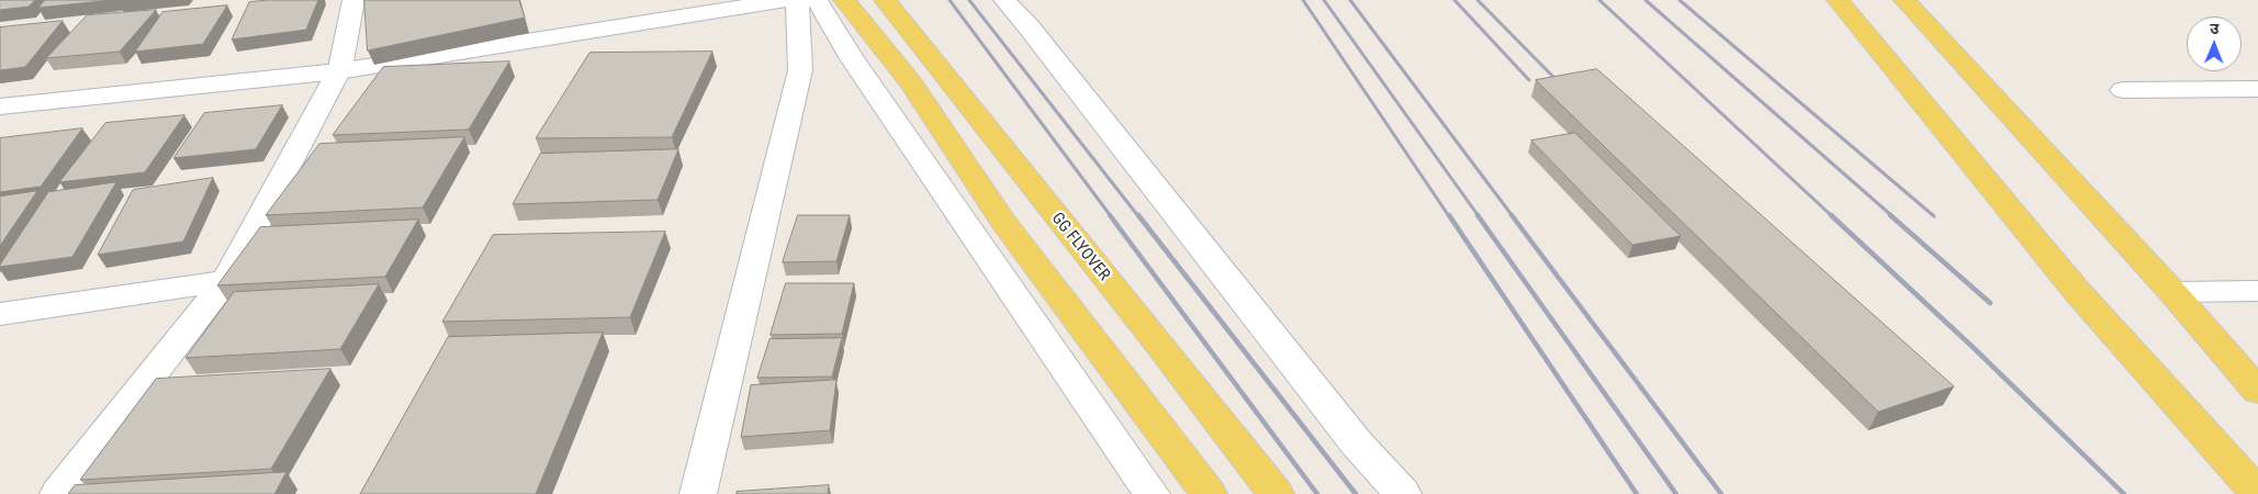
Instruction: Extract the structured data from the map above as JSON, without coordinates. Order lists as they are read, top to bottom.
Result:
{
  "streets": {
    "main road": ["GG FLYOVER"]
  },
  "north": "top"
}
